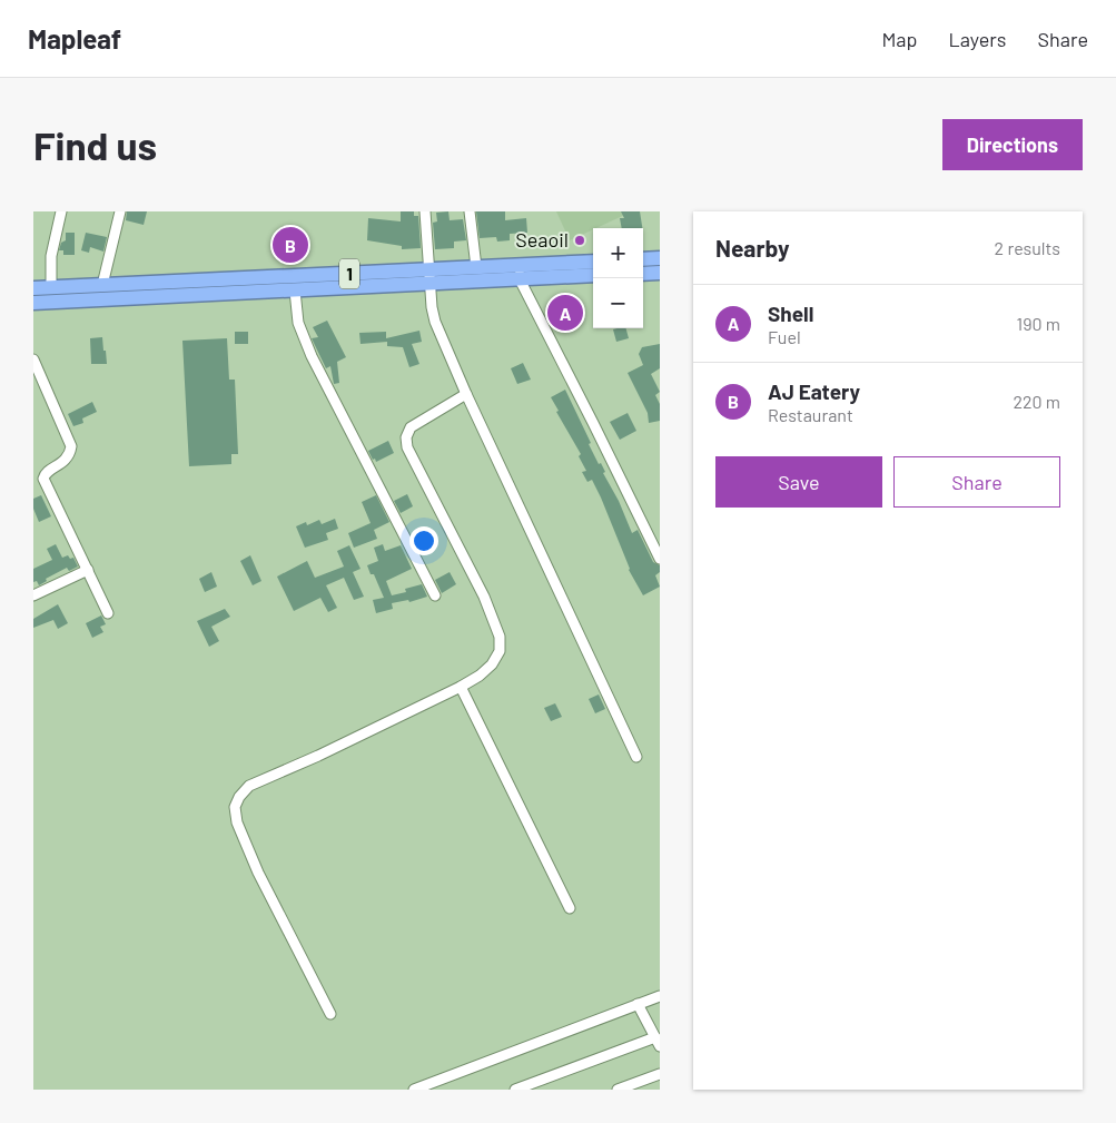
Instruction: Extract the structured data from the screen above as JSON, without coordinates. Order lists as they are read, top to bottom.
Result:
{
  "streets": {
    "highway": ["1"]
  },
  "places": ["Seaoil"],
  "page": {
    "header": "Mapleaf",
    "nav": ["Map", "Layers", "Share"],
    "buttons": [
      "Directions",
      ["Save", "Share"]
    ],
    "title": "Find us",
    "heading": ["Nearby", "2 results"],
    "pins": ["B", "A"],
    "map_buttons": ["+", "−"],
    "list": [
      {
        "mark": "A",
        "name": "Shell",
        "note": "Fuel",
        "value": "190 m"
      },
      {
        "mark": "B",
        "name": "AJ Eatery",
        "note": "Restaurant",
        "value": "220 m"
      }
    ]
  }
}
